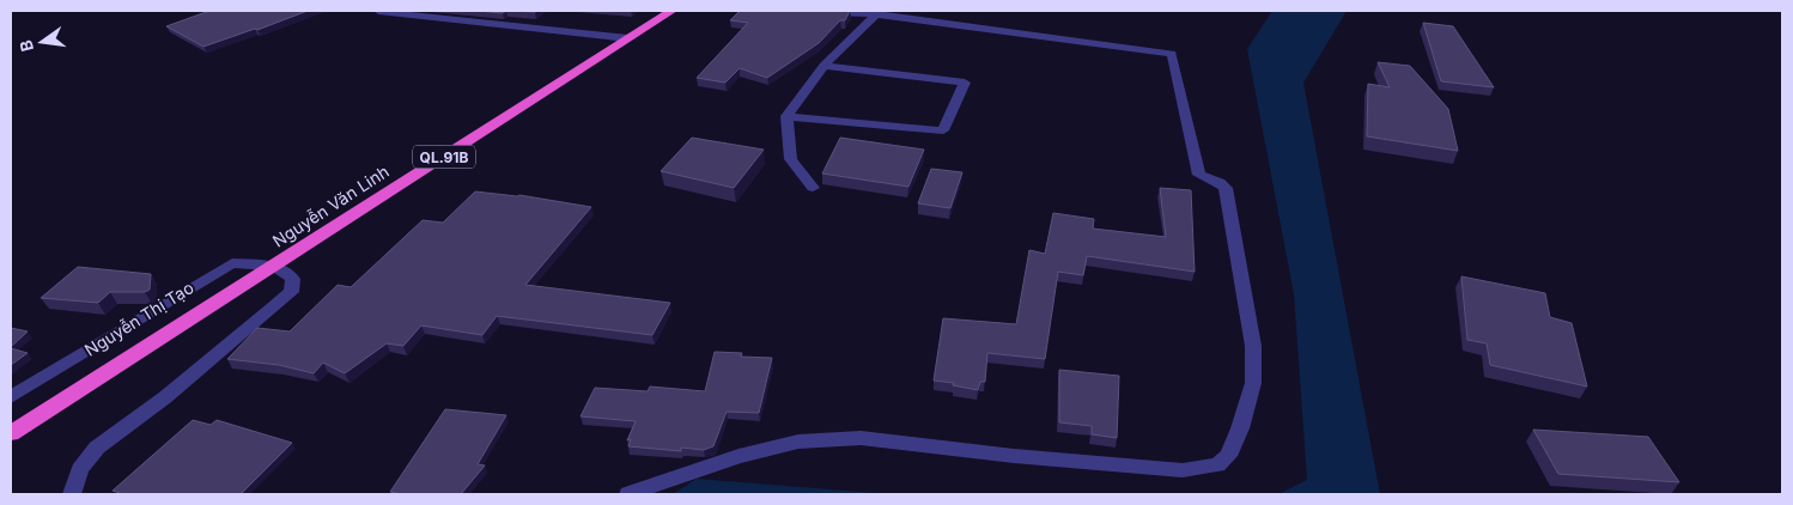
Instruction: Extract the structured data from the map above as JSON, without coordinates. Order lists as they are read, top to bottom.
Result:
{
  "streets": {
    "highway": ["QL.91B", "Nguyễn Văn Linh"],
    "street": ["Nguyễn Thị Tạo"]
  },
  "crossings": [
    ["Nguyễn Văn Linh", "Nguyễn Thị Tạo"]
  ],
  "north": "left"
}
